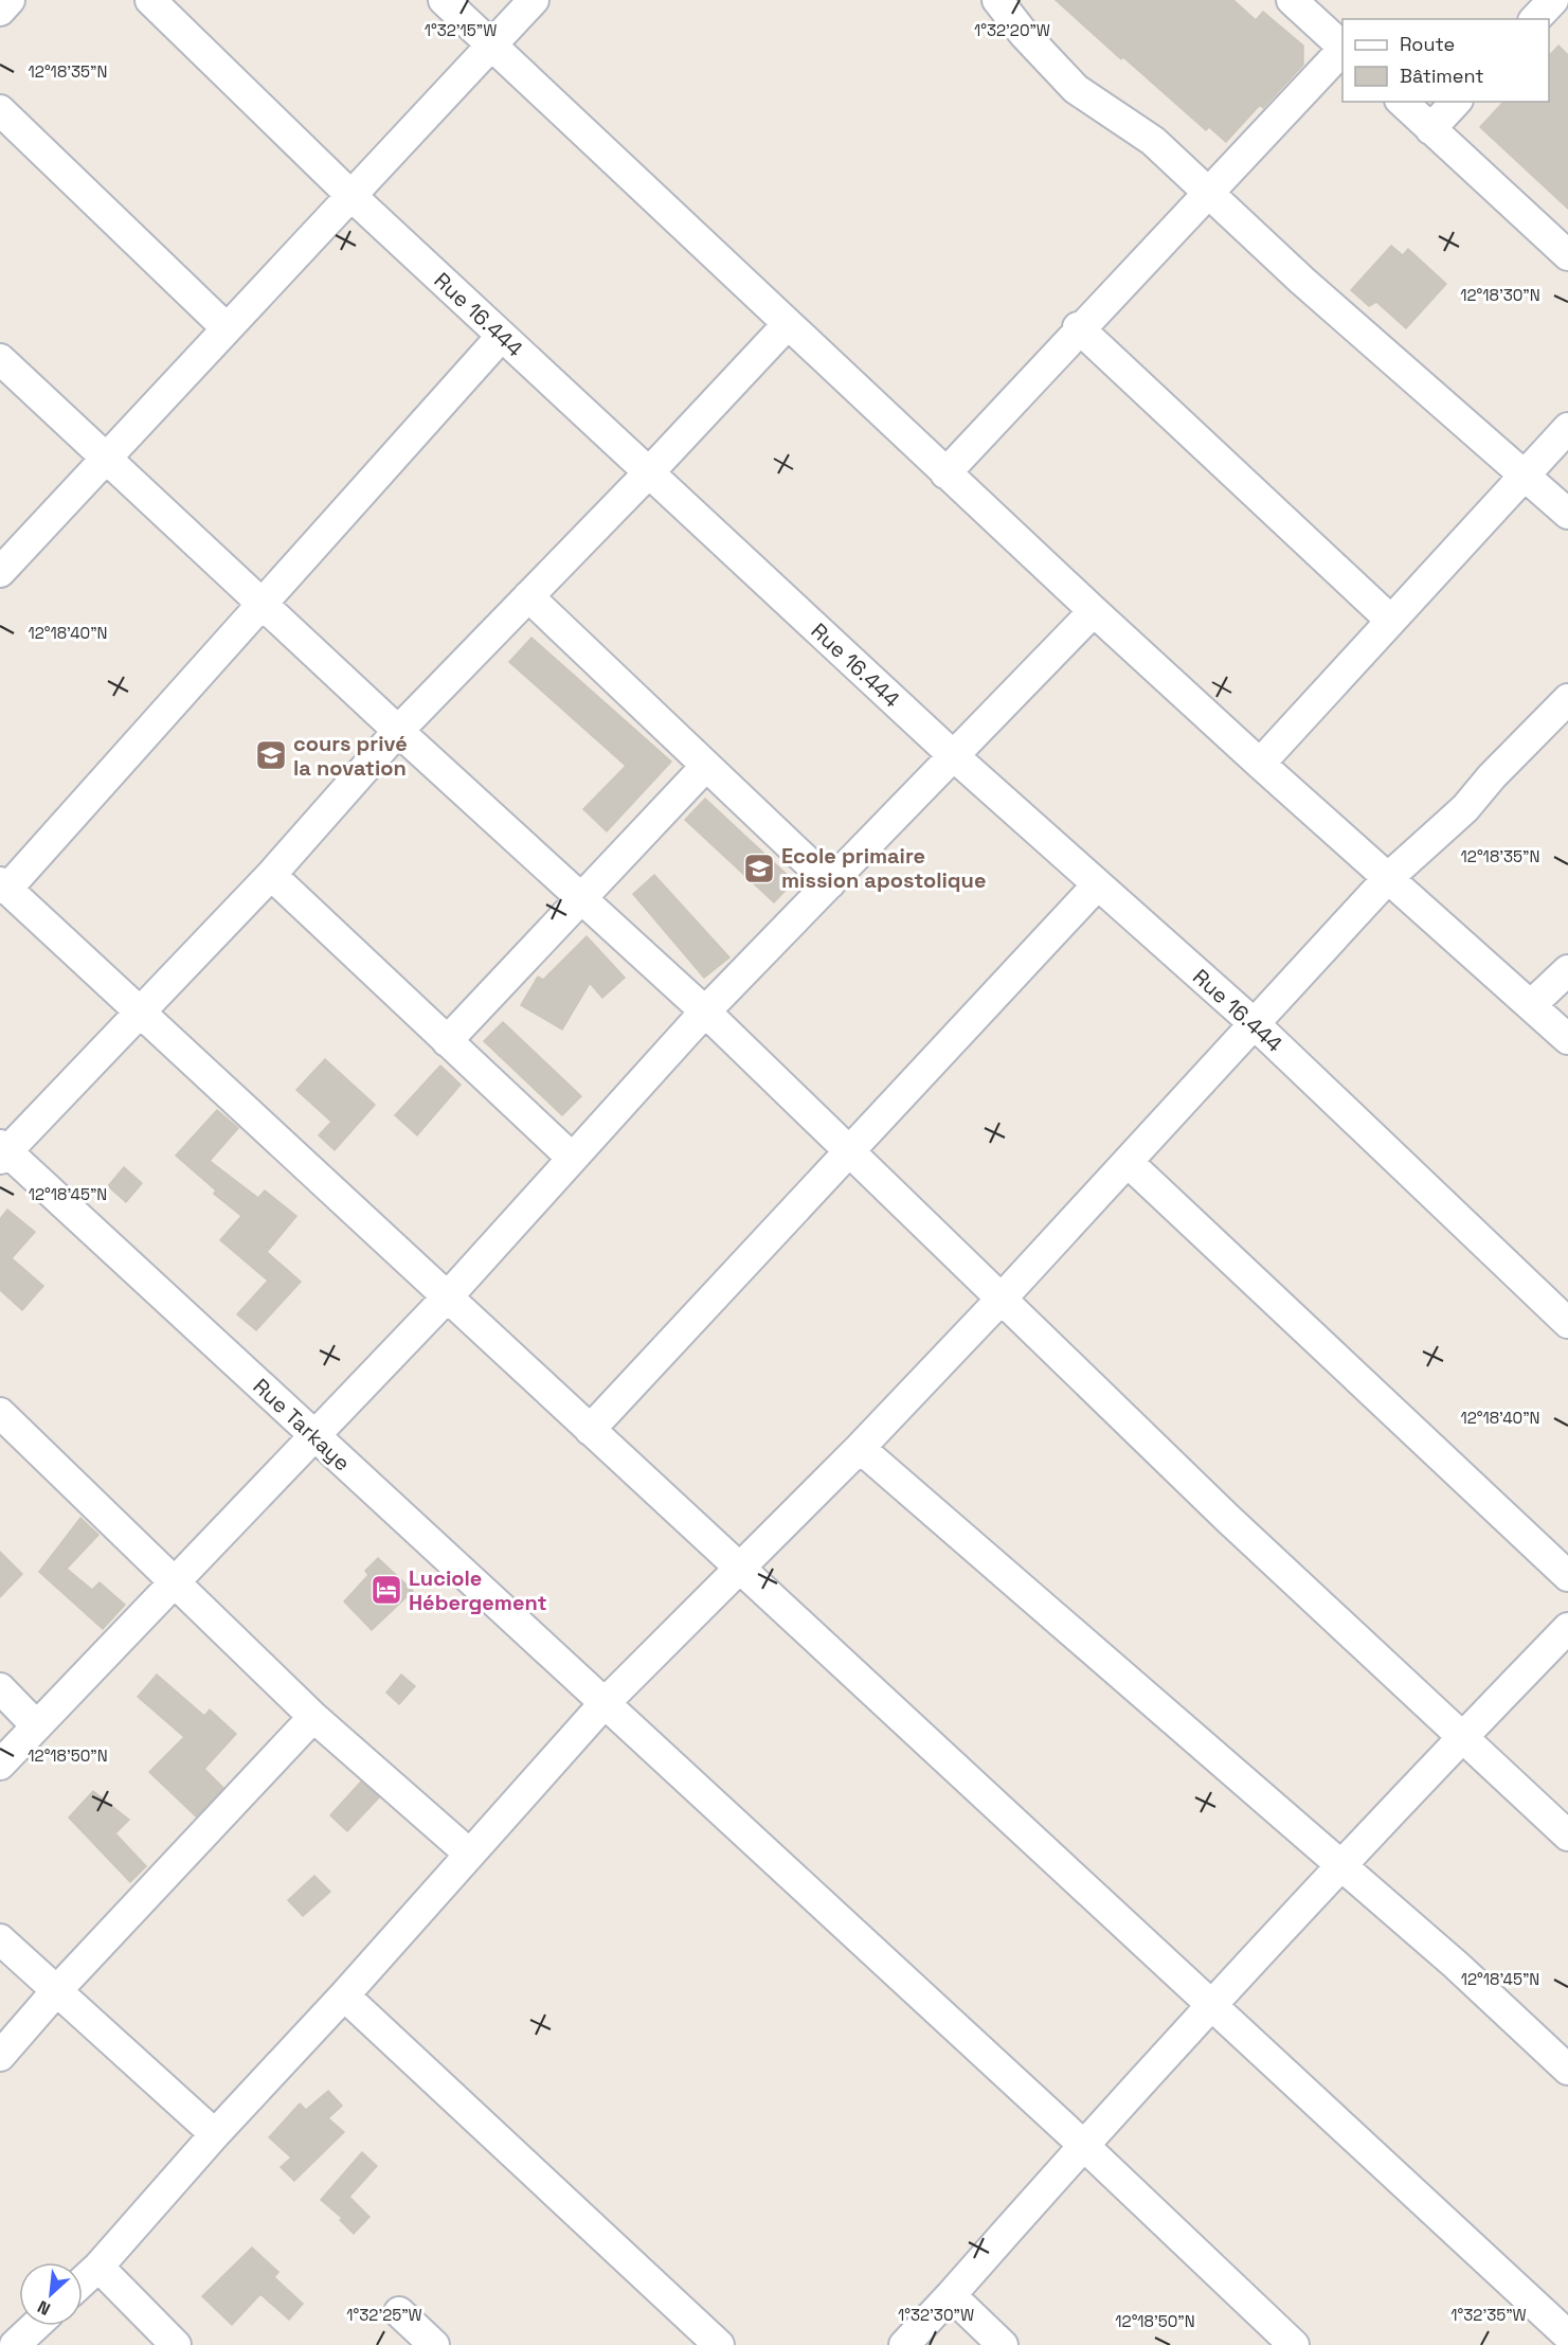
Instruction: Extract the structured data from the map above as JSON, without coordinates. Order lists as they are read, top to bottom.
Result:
{
  "streets": {
    "street": ["Rue 16.444", "Rue Tarkaye"]
  },
  "places": {
    "school or university": ["cours privé la novation", "Ecole primaire mission apostolique"],
    "hotel": ["Luciole Hébergement"]
  },
  "legend": ["Route", "Bâtiment"],
  "north": "bottom left",
  "coordinates": [
    "1°32'15\"W",
    "1°32'20\"W",
    "12°18'35\"N",
    "12°18'30\"N",
    "12°18'40\"N",
    "12°18'45\"N",
    "12°18'50\"N",
    "1°32'25\"W",
    "1°32'30\"W",
    "1°32'35\"W"
  ]
}
